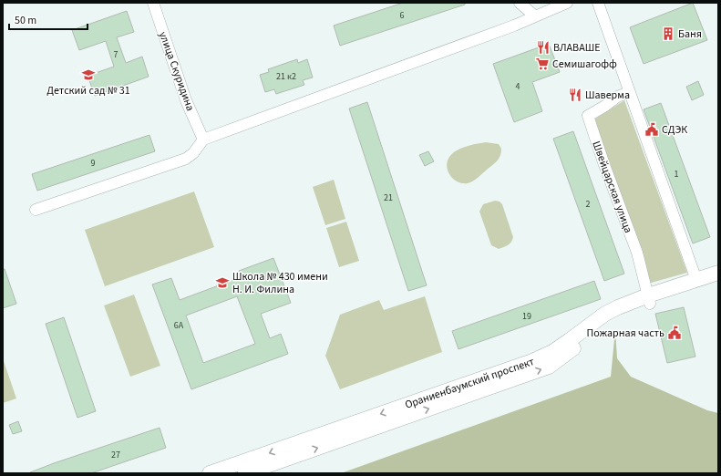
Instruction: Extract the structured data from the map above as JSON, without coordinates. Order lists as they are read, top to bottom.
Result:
{
  "streets": {
    "main road": ["Ораниенбаумский проспект"],
    "street": ["улица Скуридина", "Швейцарская улица"]
  },
  "crossings": [
    ["Швейцарская улица", "Ораниенбаумский проспект"]
  ],
  "places": {
    "building": ["Баня"],
    "restaurant": ["ВЛАВАШЕ", "Шаверма"],
    "supermarket": ["Семишагофф"],
    "school or university": ["Детский сад № 31", "Школа № 430 имени Н. И. Филина"],
    "public building": ["СДЭК", "Пожарная часть"]
  },
  "house_numbers": [
    "6",
    "7",
    "21 к2",
    "4",
    "9",
    "1",
    "21",
    "2",
    "19",
    "6А",
    "27"
  ],
  "scale_bar": "50 m"
}
